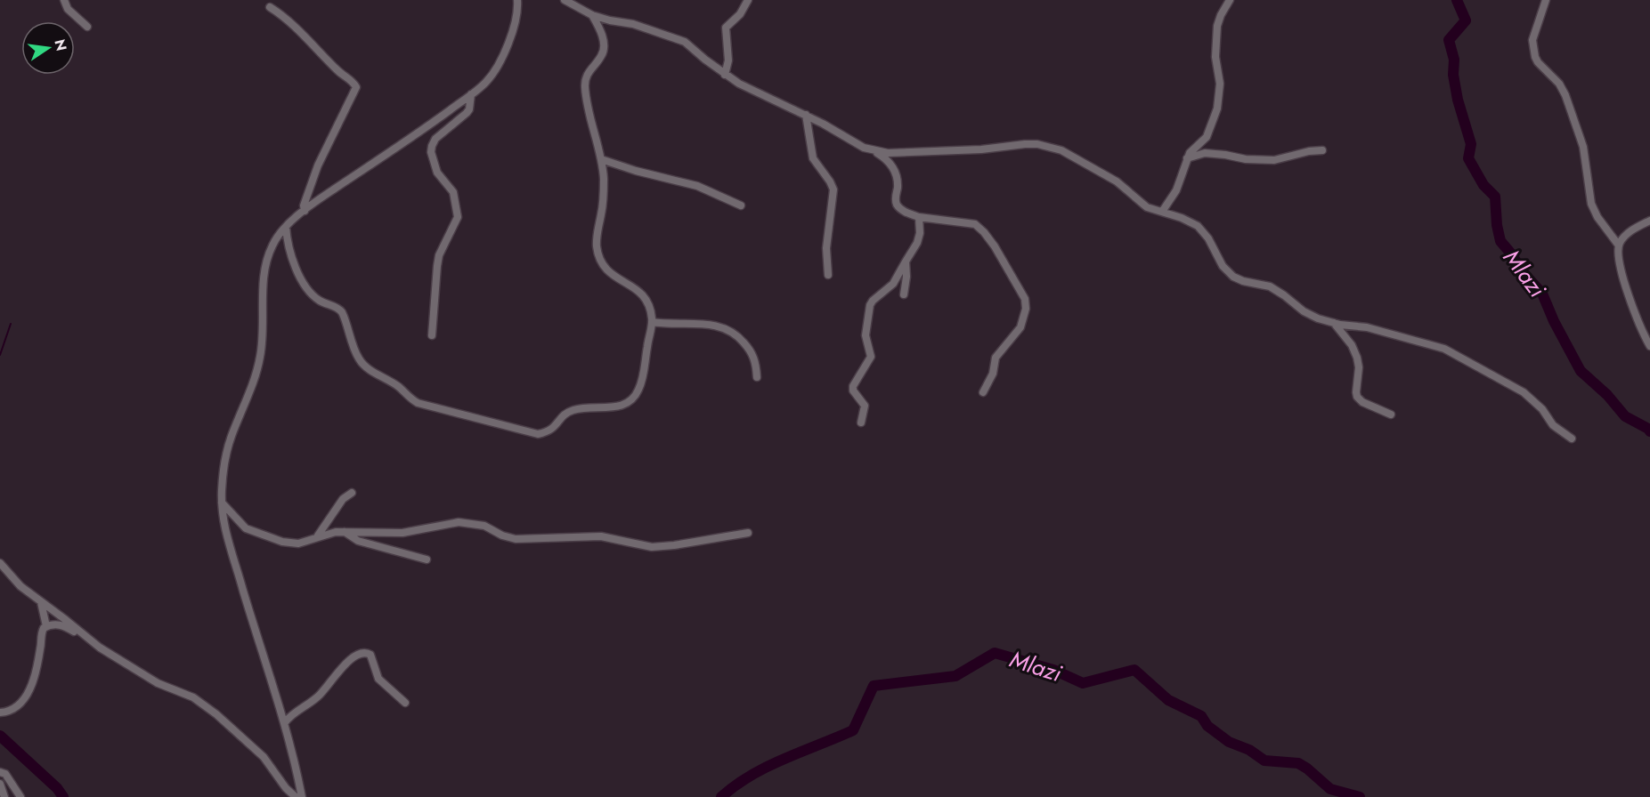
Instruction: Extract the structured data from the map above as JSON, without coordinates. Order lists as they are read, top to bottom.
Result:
{
  "water": ["Mlazi"],
  "north": "right"
}
